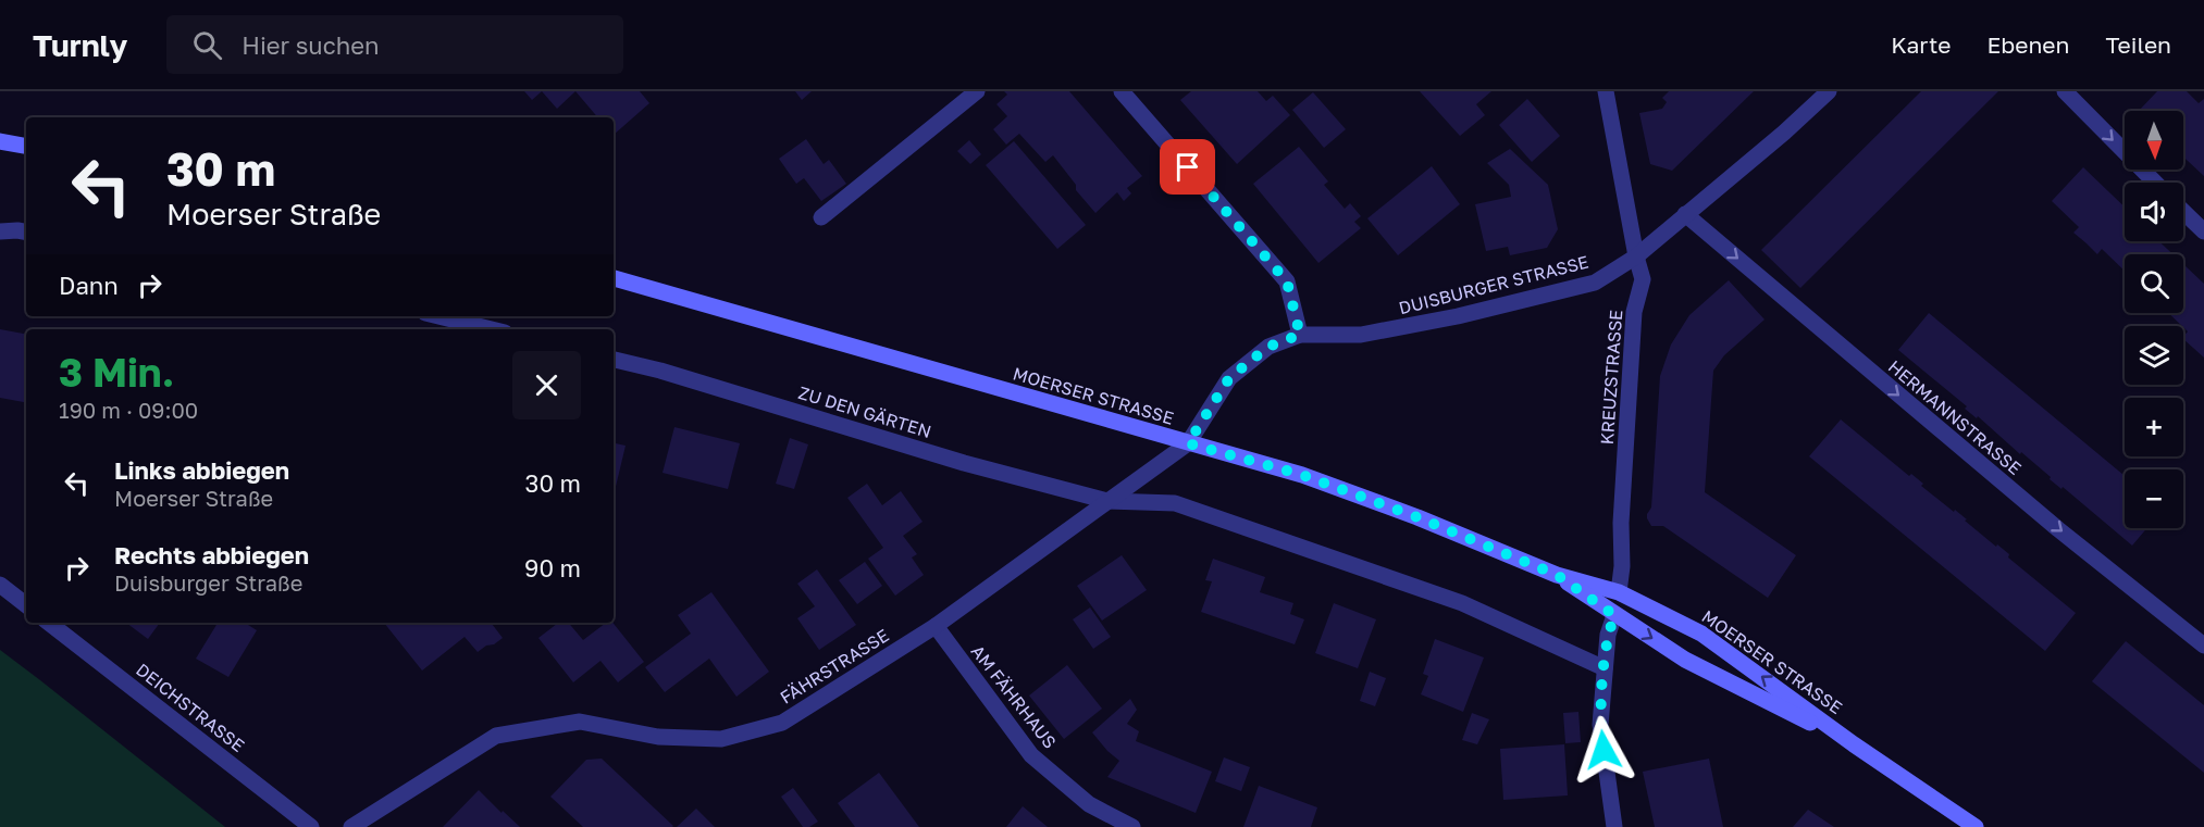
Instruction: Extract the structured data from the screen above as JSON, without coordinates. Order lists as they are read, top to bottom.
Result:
{
  "streets": {
    "main road": ["MOERSER STRASSE"],
    "street": [
      "DUISBURGER STRASSE",
      "KREUZSTRASSE",
      "ZU DEN GÄRTEN",
      "HERMANNSTRASSE",
      "FÄHRSTRASSE",
      "AM FÄHRHAUS",
      "DEICHSTRASSE"
    ]
  },
  "crossings": [
    ["DUISBURGER STRASSE", "KREUZSTRASSE"],
    ["DUISBURGER STRASSE", "MOERSER STRASSE"],
    ["DUISBURGER STRASSE", "HERMANNSTRASSE"],
    ["DUISBURGER STRASSE", "FÄHRSTRASSE"],
    ["KREUZSTRASSE", "MOERSER STRASSE"],
    ["MOERSER STRASSE", "FÄHRSTRASSE"],
    ["ZU DEN GÄRTEN", "FÄHRSTRASSE"],
    ["FÄHRSTRASSE", "AM FÄHRHAUS"]
  ],
  "one_way": ["HERMANNSTRASSE"],
  "north": "bottom",
  "page": {
    "header": "Turnly",
    "search": "Hier suchen",
    "nav": ["Karte", "Ebenen", "Teilen"],
    "map_buttons": ["+", "−"],
    "turn": ["30 m", "Moerser Straße"],
    "then": "Dann",
    "heading": ["3 Min.", "190 m · 09:00"],
    "list": [
      {
        "name": "Links abbiegen",
        "note": "Moerser Straße",
        "value": "30 m"
      },
      {
        "name": "Rechts abbiegen",
        "note": "Duisburger Straße",
        "value": "90 m"
      }
    ]
  }
}
